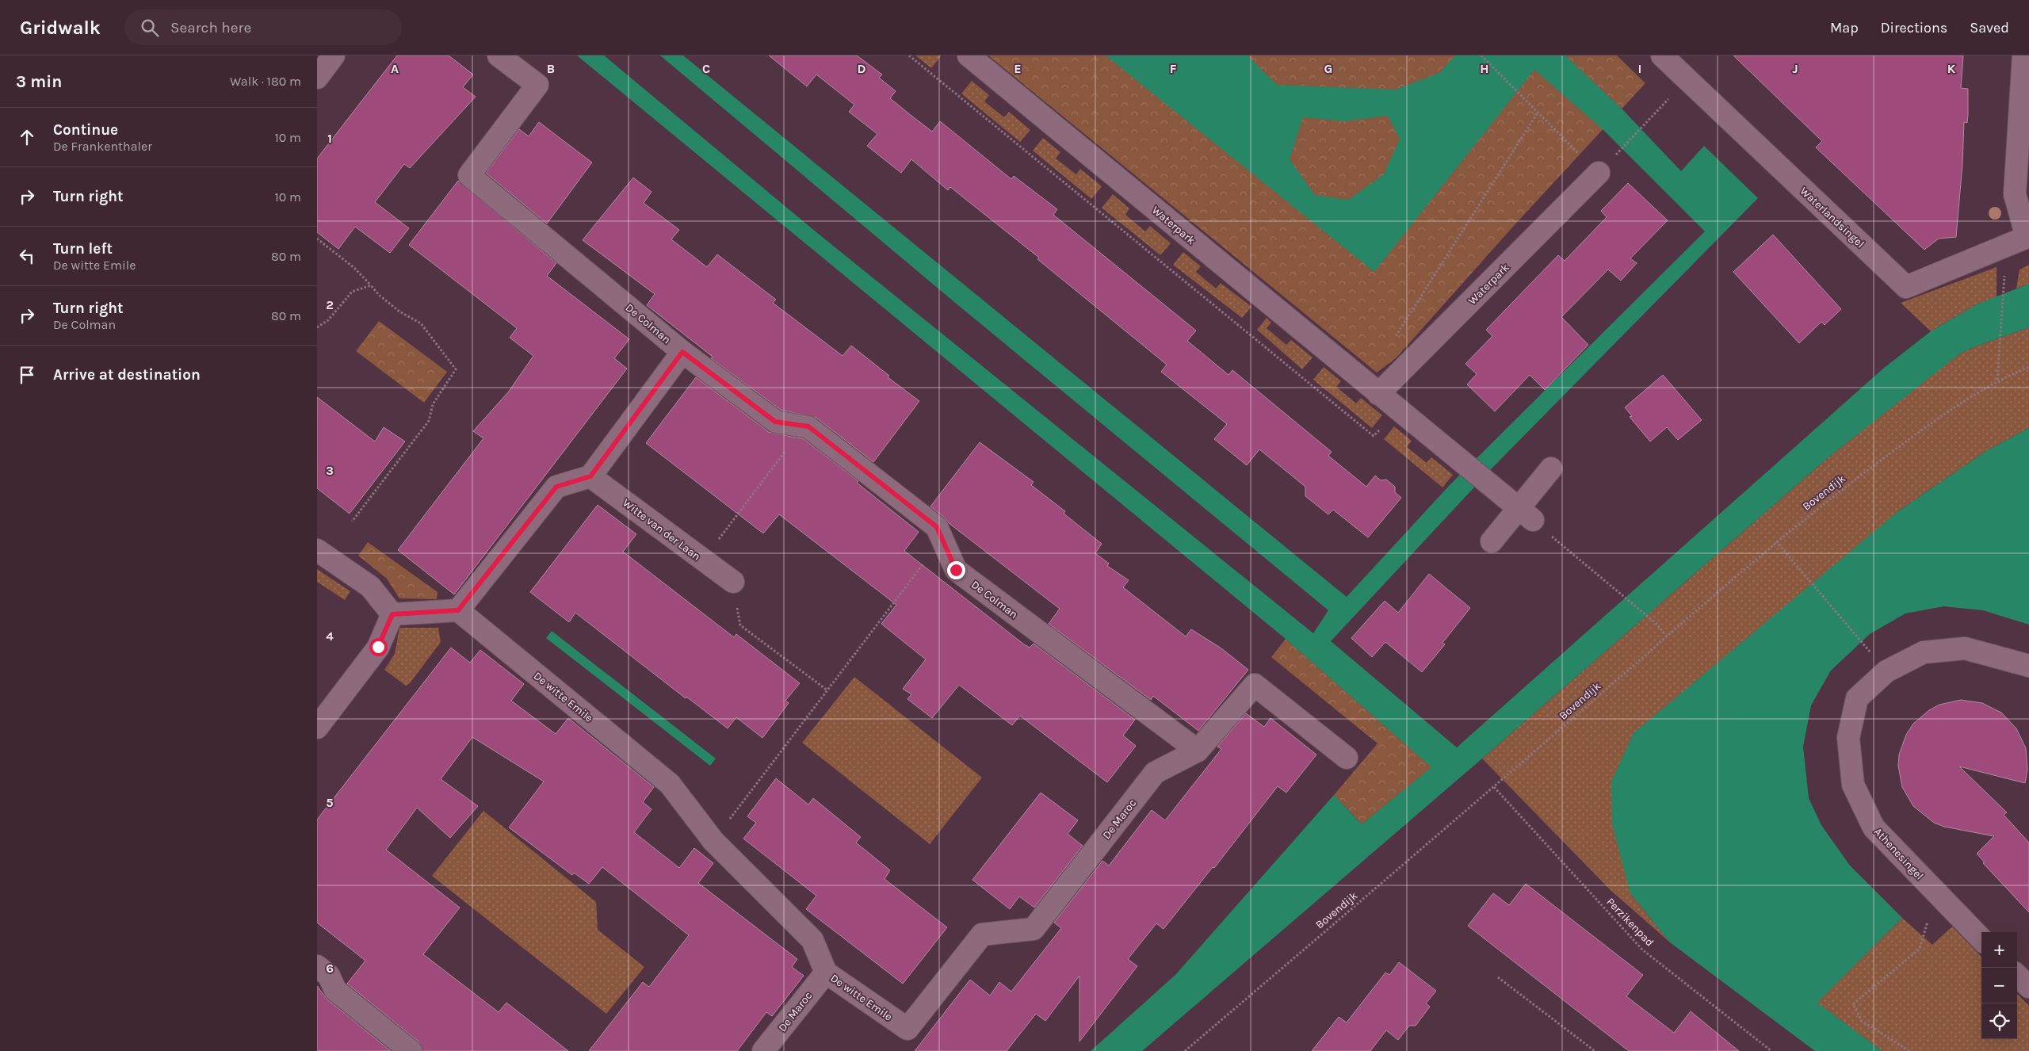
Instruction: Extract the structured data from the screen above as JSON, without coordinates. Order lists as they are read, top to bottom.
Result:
{
  "streets": {
    "street": [
      "Waterlandsingel",
      "Waterpark",
      "De Colman",
      "Witte van der Laan",
      "De witte Emile",
      "De Maroc",
      "Athenesingel"
    ],
    "path": ["Bovendijk", "Perzikenpad"]
  },
  "crossings": [
    ["De Colman", "De Maroc"],
    ["Bovendijk", "Perzikenpad"],
    ["De witte Emile", "De Maroc"]
  ],
  "page": {
    "header": "Gridwalk",
    "search": "Search here",
    "nav": ["Map", "Directions", "Saved"],
    "heading": ["3 min", "Walk · 180 m"],
    "list": [
      ["Continue", "De Frankenthaler", "10 m"],
      ["Turn right", "10 m"],
      ["Turn left", "De witte Emile", "80 m"],
      ["Turn right", "De Colman", "80 m"],
      "Arrive at destination"
    ],
    "map_buttons": ["+", "−"]
  },
  "grid": {
    "columns": [
      "A",
      "B",
      "C",
      "D",
      "E",
      "F",
      "G",
      "H",
      "I",
      "J",
      "K"
    ],
    "rows": [
      "1",
      "2",
      "3",
      "4",
      "5",
      "6"
    ]
  }
}
